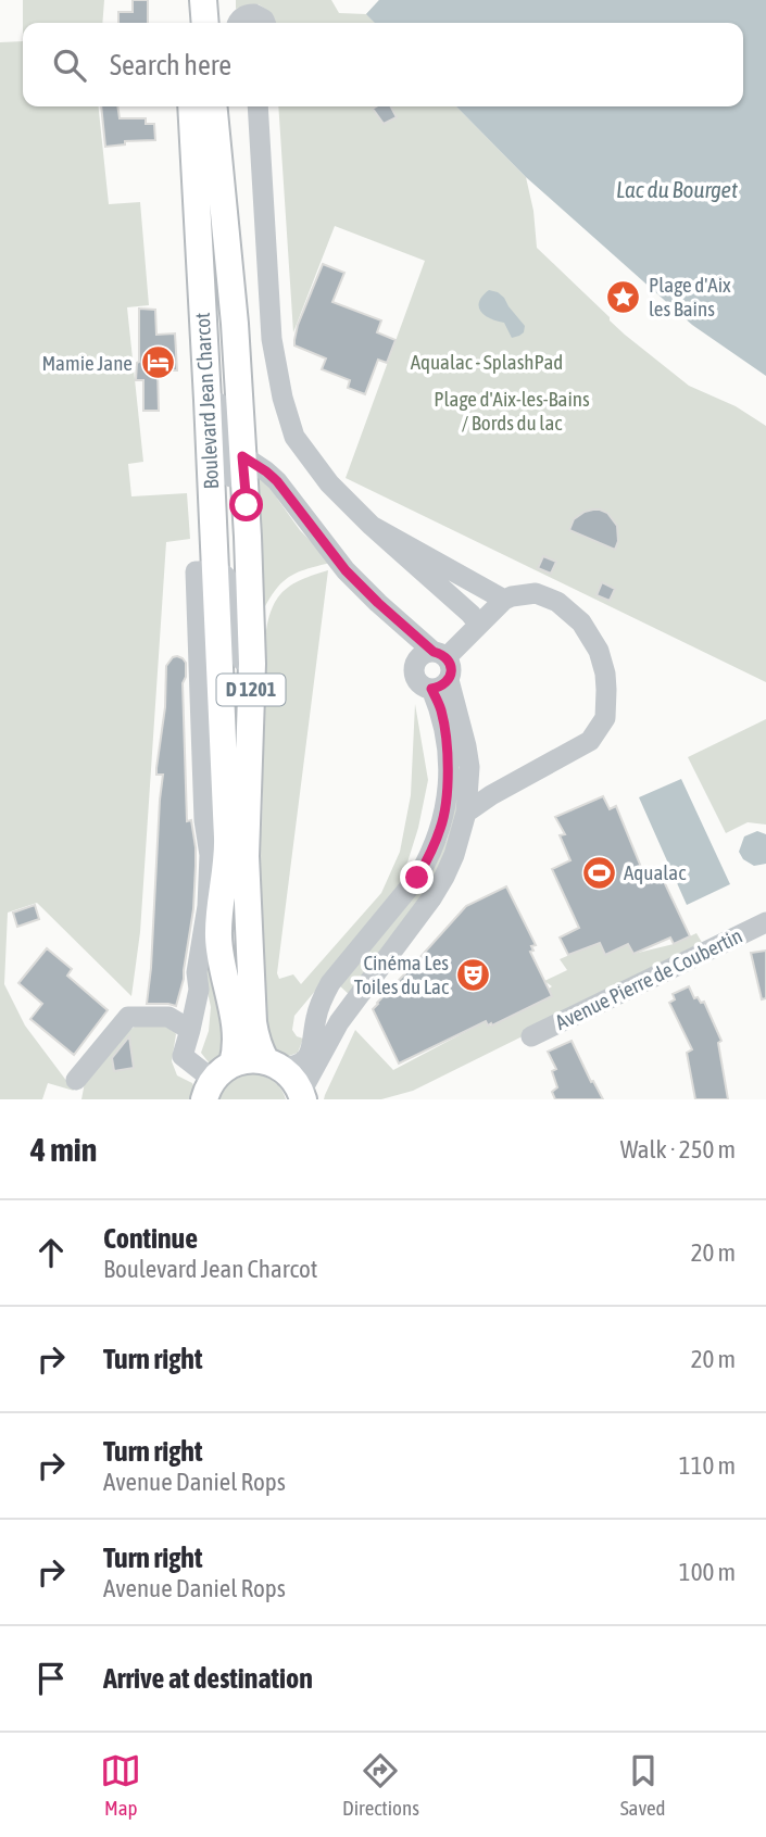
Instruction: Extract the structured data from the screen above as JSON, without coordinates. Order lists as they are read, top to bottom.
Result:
{
  "streets": {
    "main road": ["Boulevard Jean Charcot", "D 1201"],
    "street": ["Avenue Pierre de Coubertin"]
  },
  "water": ["Lac du Bourget"],
  "parks": ["Aqualac - SplashPad", "Plage d'Aix-les-Bains / Bords du lac"],
  "places": {
    "place": ["Plage d'Aix les Bains"],
    "hotel": ["Mamie Jane"],
    "sports": ["Aqualac"],
    "theatre": ["Cinéma Les Toiles du Lac"]
  },
  "page": {
    "search": "Search here",
    "heading": ["4 min", "Walk · 250 m"],
    "list": [
      ["Continue", "Boulevard Jean Charcot", "20 m"],
      ["Turn right", "20 m"],
      ["Turn right", "Avenue Daniel Rops", "110 m"],
      ["Turn right", "Avenue Daniel Rops", "100 m"],
      "Arrive at destination"
    ],
    "nav": ["Map", "Directions", "Saved"]
  }
}
